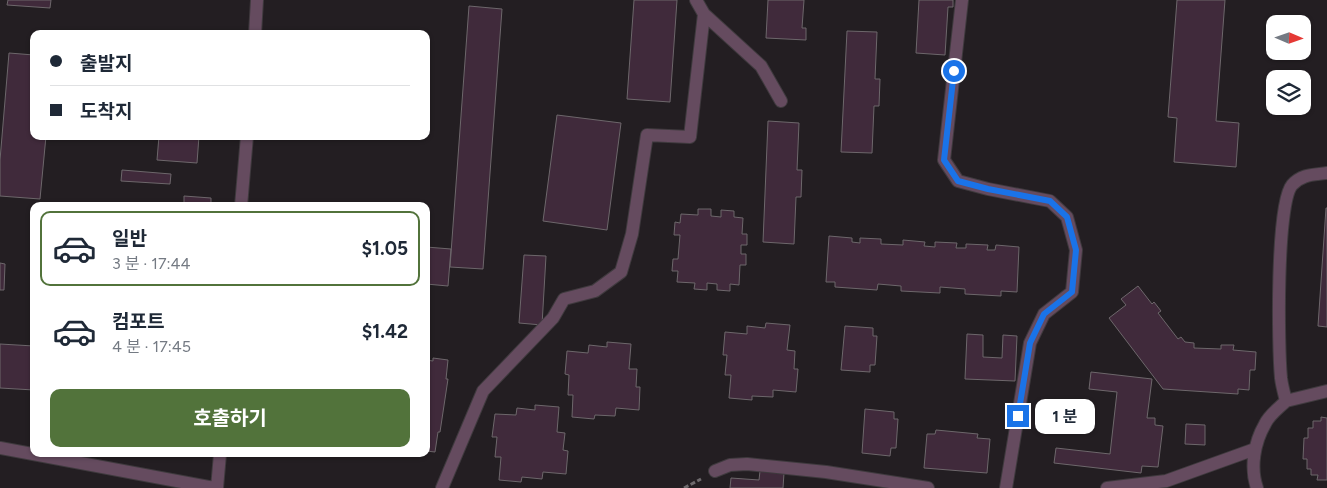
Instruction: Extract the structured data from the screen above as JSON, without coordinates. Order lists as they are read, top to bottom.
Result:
{
  "north": "right",
  "page": {
    "banner": ["출발지", "도착지"],
    "list": [
      {
        "name": "일반",
        "note": "3 분 · 17:44",
        "value": "$1.05"
      },
      {
        "name": "컴포트",
        "note": "4 분 · 17:45",
        "value": "$1.42"
      }
    ],
    "buttons": "호출하기",
    "bubble": "1 분"
  }
}
